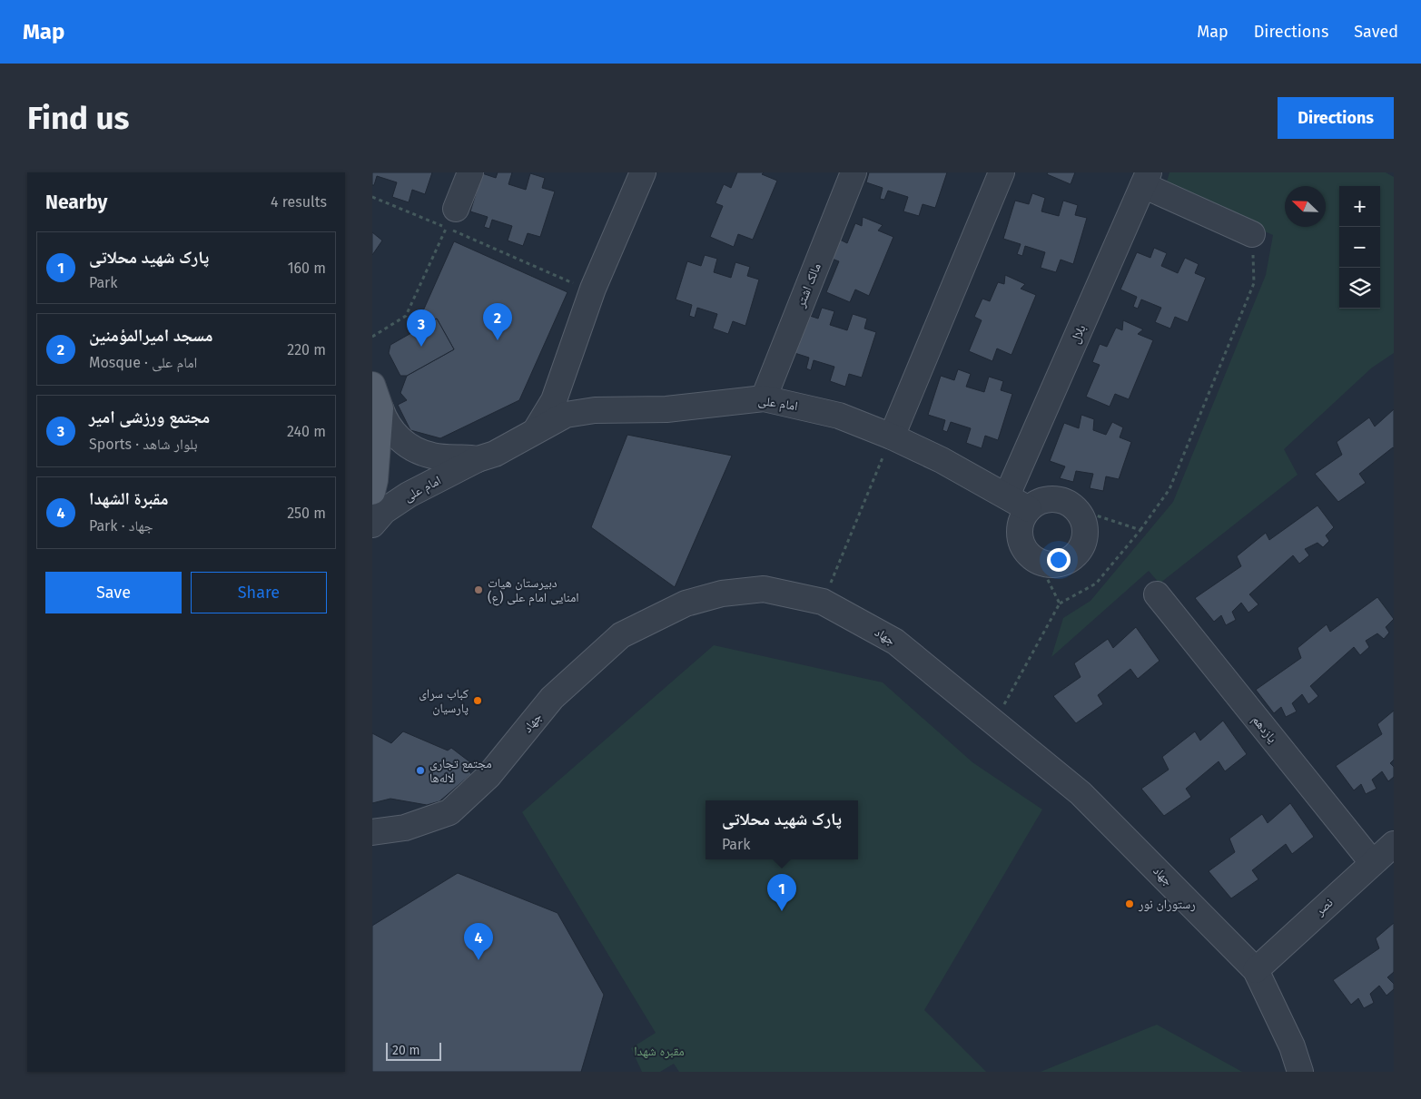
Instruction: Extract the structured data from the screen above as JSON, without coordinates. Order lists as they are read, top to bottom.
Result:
{
  "streets": {
    "street": [
      "مالک اشتر",
      "بلال",
      "امام علی",
      "جهاد",
      "یازدهم",
      "نصر"
    ]
  },
  "crossings": [
    ["مالک اشتر", "امام علی"],
    ["بلال", "امام علی"],
    ["جهاد", "نصر"],
    ["یازدهم", "نصر"]
  ],
  "parks": ["مقبره شهدا"],
  "places": [
    "دبیرستان هیات امنایی امام علی (ع)",
    "کباب سرای پارسیان",
    "مجتمع تجاری لاله‌ها",
    "رستوران نور"
  ],
  "scale_bar": "20 m",
  "north": "top left",
  "page": {
    "header": "Map",
    "nav": ["Map", "Directions", "Saved"],
    "buttons": [
      "Directions",
      ["Save", "Share"]
    ],
    "title": "Find us",
    "heading": ["Nearby", "4 results"],
    "map_buttons": ["+", "−"],
    "list": [
      {
        "mark": "1",
        "name": "پارک شهید محلاتی",
        "note": "Park",
        "value": "160 m"
      },
      {
        "mark": "2",
        "name": "مسجد امیرالمؤمنین",
        "note": "Mosque · امام علی",
        "value": "220 m"
      },
      {
        "mark": "3",
        "name": "مجتمع ورزشی امیر",
        "note": "Sports · بلوار شاهد",
        "value": "240 m"
      },
      {
        "mark": "4",
        "name": "مقبرة الشهدا",
        "note": "Park · جهاد",
        "value": "250 m"
      }
    ],
    "pins": [
      "2",
      "3",
      "1",
      "4"
    ],
    "popup": ["پارک شهید محلاتی", "Park"],
    "scale": "20 m"
  }
}
